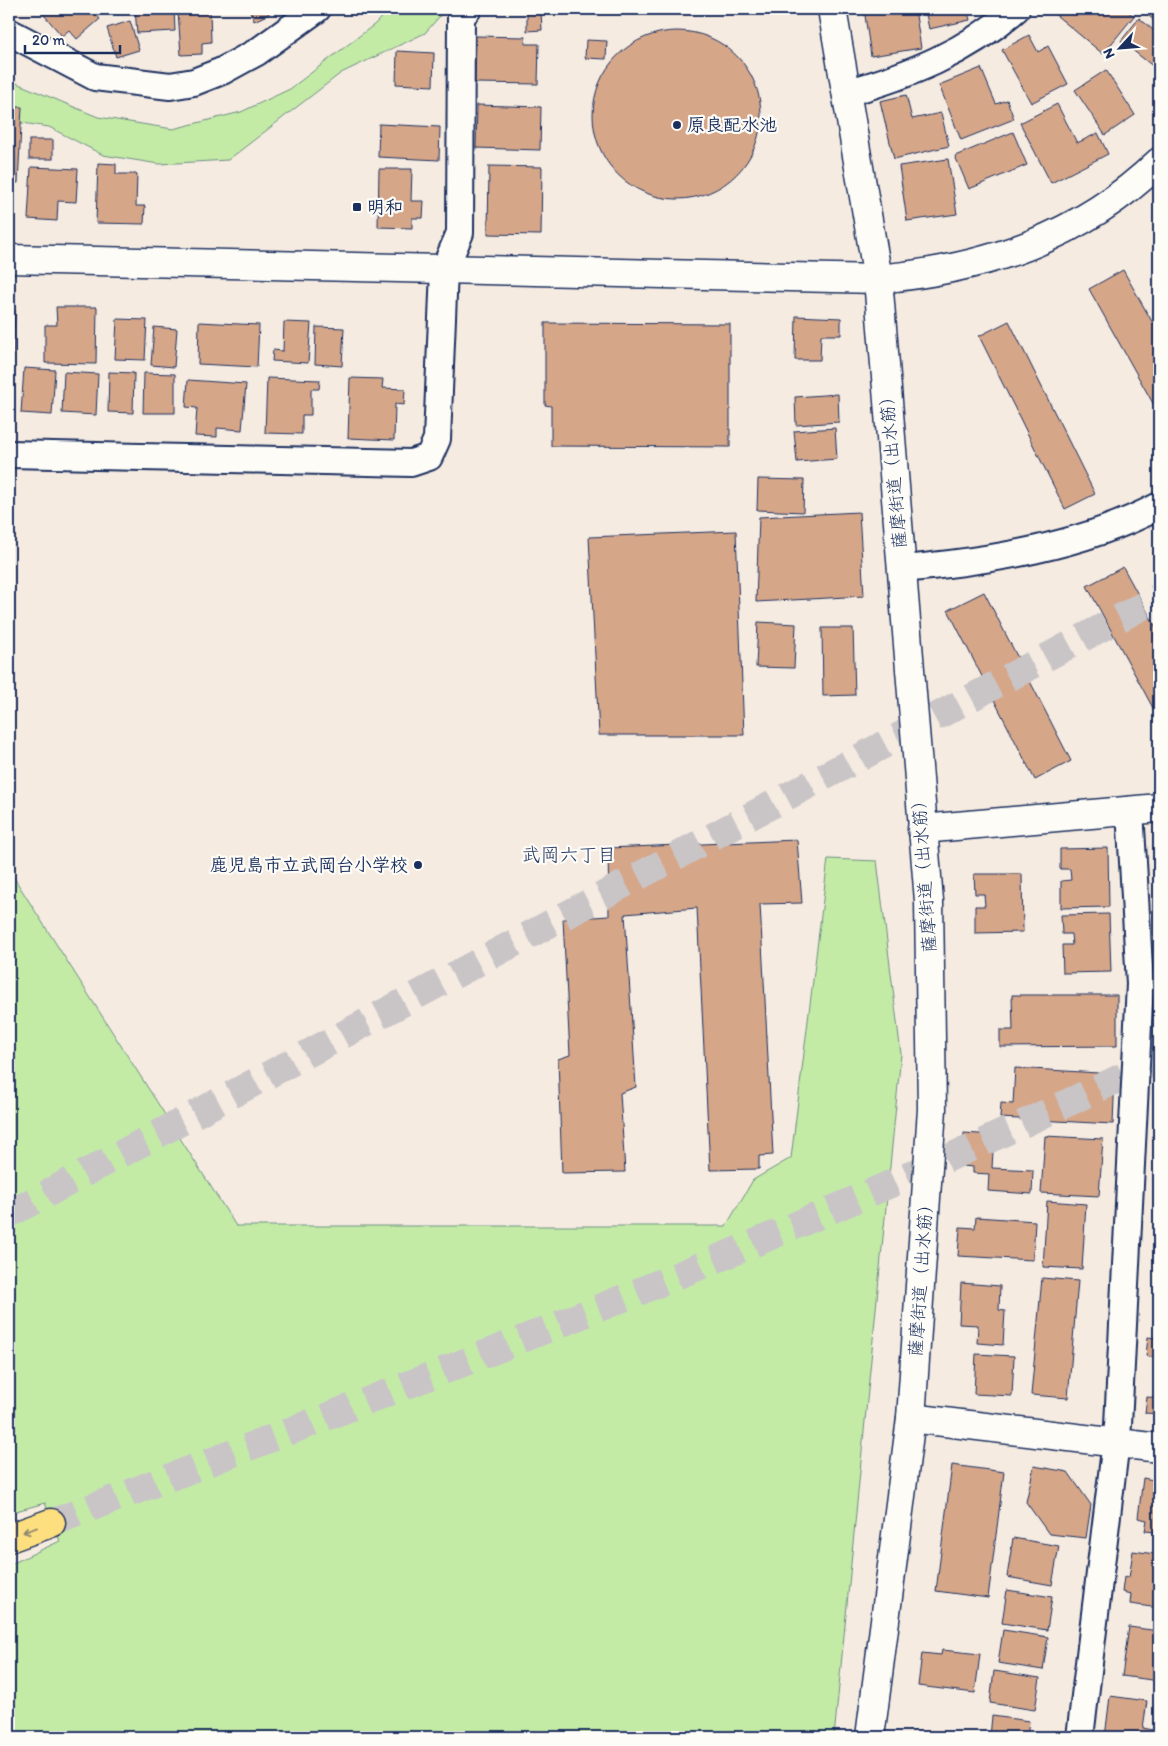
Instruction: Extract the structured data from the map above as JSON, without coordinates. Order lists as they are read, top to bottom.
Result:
{
  "streets": {
    "street": ["薩摩街道（出水筋）"]
  },
  "districts": ["武岡六丁目"],
  "places": {
    "other": ["原良配水池", "鹿児島市立武岡台小学校"],
    "transit": ["明和"]
  },
  "scale_bar": "20 m",
  "north": "bottom left"
}
